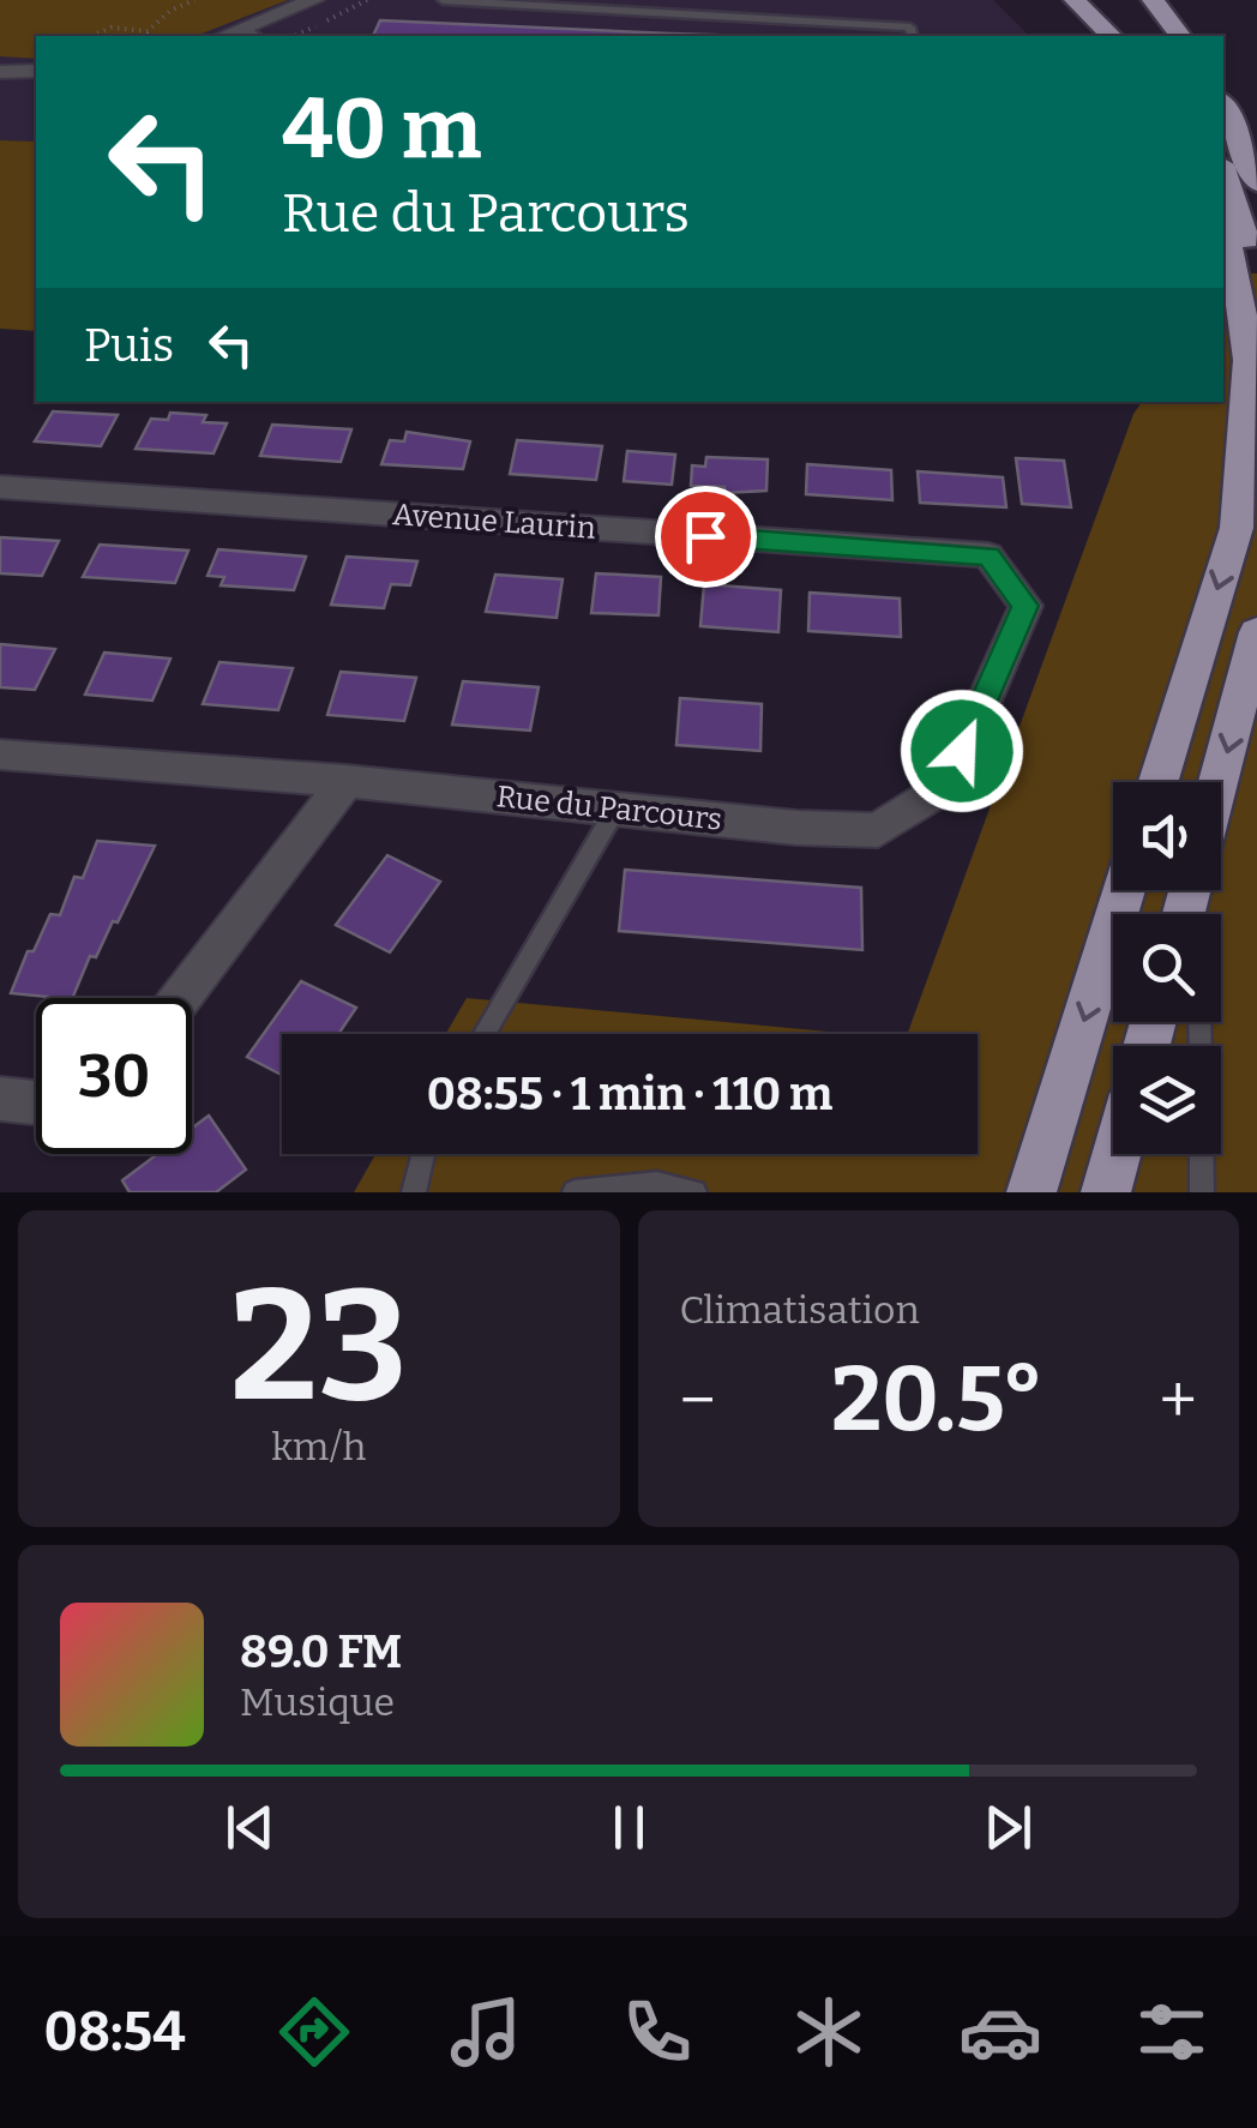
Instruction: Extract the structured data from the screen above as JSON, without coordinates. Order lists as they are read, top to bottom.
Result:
{
  "streets": {
    "street": ["Avenue Laurin", "Rue du Parcours"]
  },
  "crossings": [
    ["Avenue Laurin", "Rue du Parcours"]
  ],
  "page": {
    "turn": ["40 m", "Rue du Parcours"],
    "then": "Puis",
    "limit": "30",
    "trip": "08:55 · 1 min · 110 m",
    "tile": [
      ["23", "km/h"],
      "Climatisation"
    ],
    "heat": ["−", "20.5°", "+"],
    "song": ["89.0 FM", "Musique"],
    "tabs": "08:54"
  }
}
